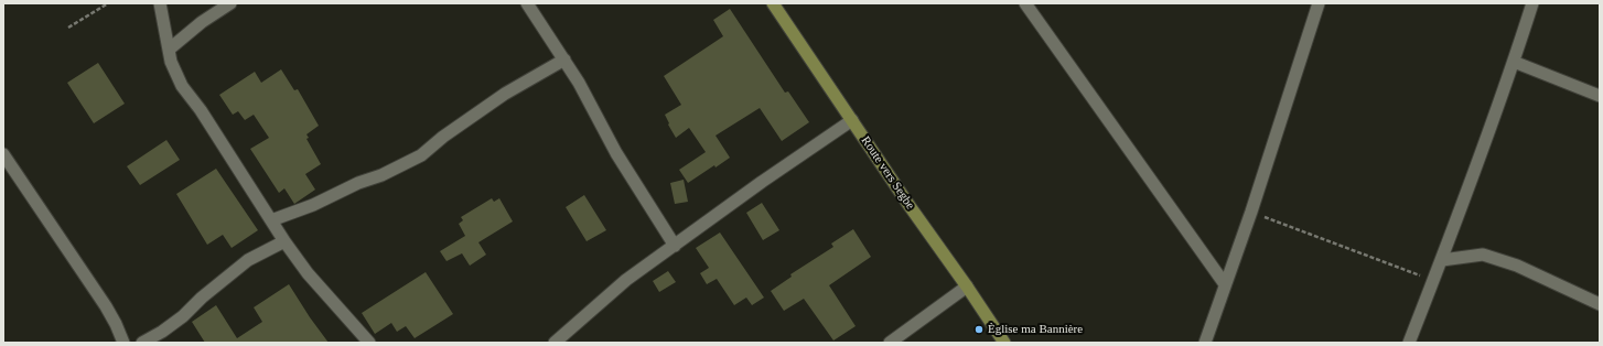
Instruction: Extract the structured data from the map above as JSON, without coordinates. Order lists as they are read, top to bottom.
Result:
{
  "streets": {
    "main road": ["Route vers Segbe"]
  },
  "places": ["Èglise ma Bannière"]
}
